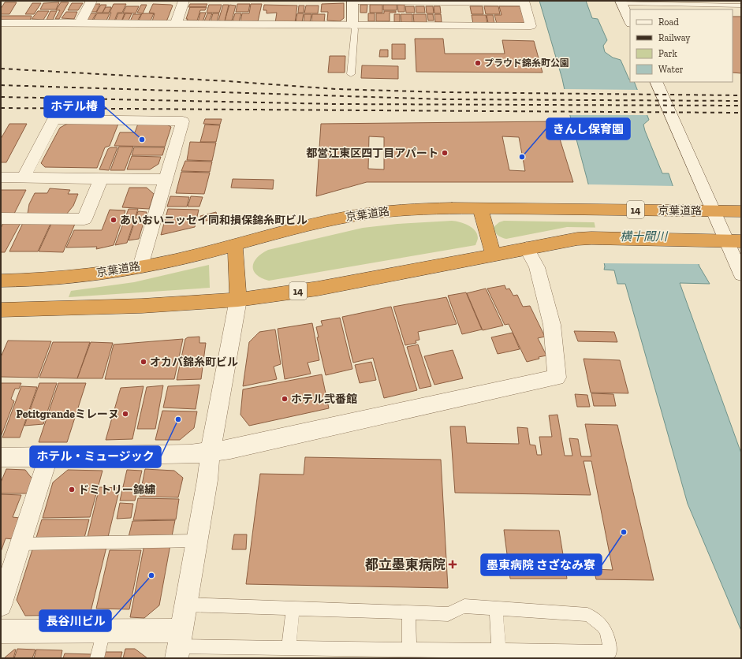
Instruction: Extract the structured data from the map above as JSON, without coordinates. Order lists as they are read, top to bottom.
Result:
{
  "streets": {
    "highway": ["14", "京葉道路"]
  },
  "water": ["横十間川"],
  "places": {
    "other": [
      "プラウド錦糸町公園",
      "ホテル椿",
      "都営江東区四丁目アパート",
      "きんし保育園",
      "あいおいニッセイ同和損保錦糸町ビル",
      "オカバ錦糸町ビル",
      "ホテル弐番館",
      "Petitgrandeミレーヌ",
      "ホテル・ミュージック",
      "ドミトリー錦繍",
      "墨東病院 さざなみ寮",
      "長谷川ビル"
    ],
    "health": ["都立墨東病院"]
  },
  "legend": [
    "Road",
    "Railway",
    "Park",
    "Water"
  ]
}
